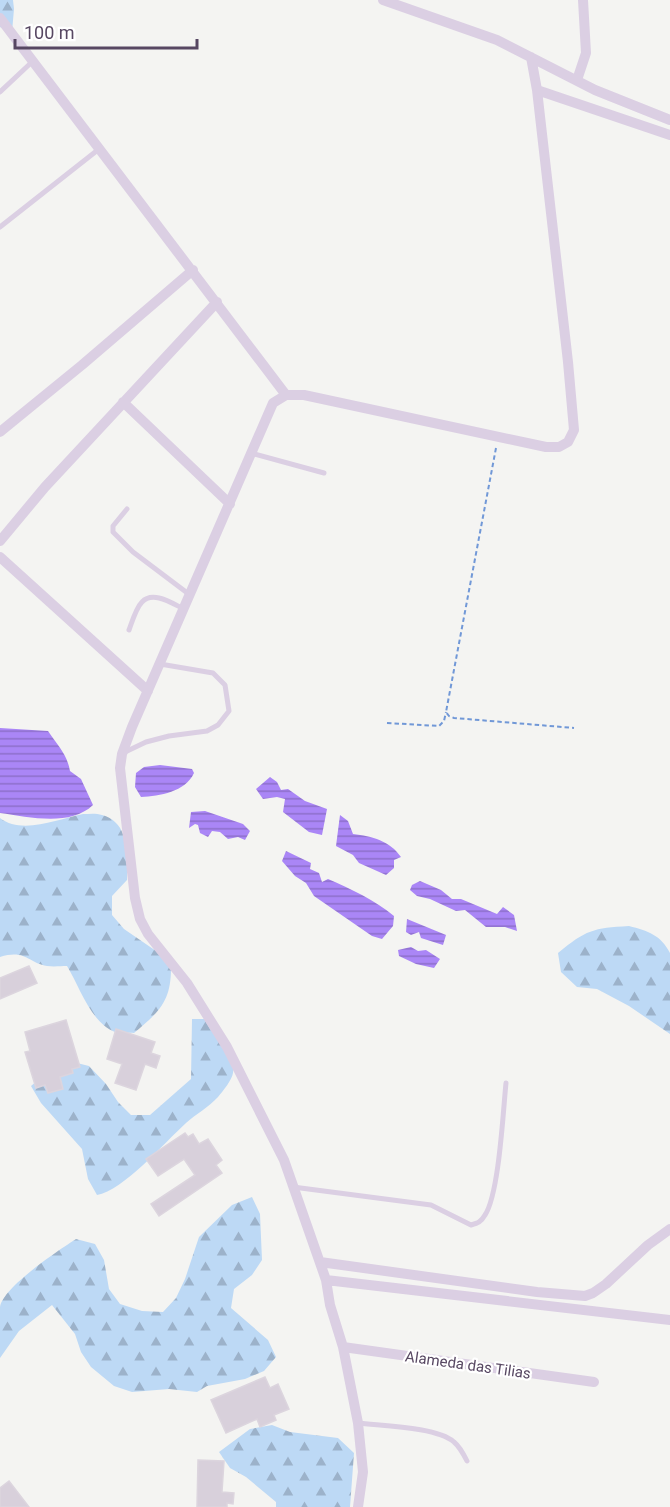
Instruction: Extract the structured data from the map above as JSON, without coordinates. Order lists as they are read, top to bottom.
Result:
{
  "streets": {
    "street": ["Alameda das Tilias"]
  },
  "scale_bar": "100 m"
}
